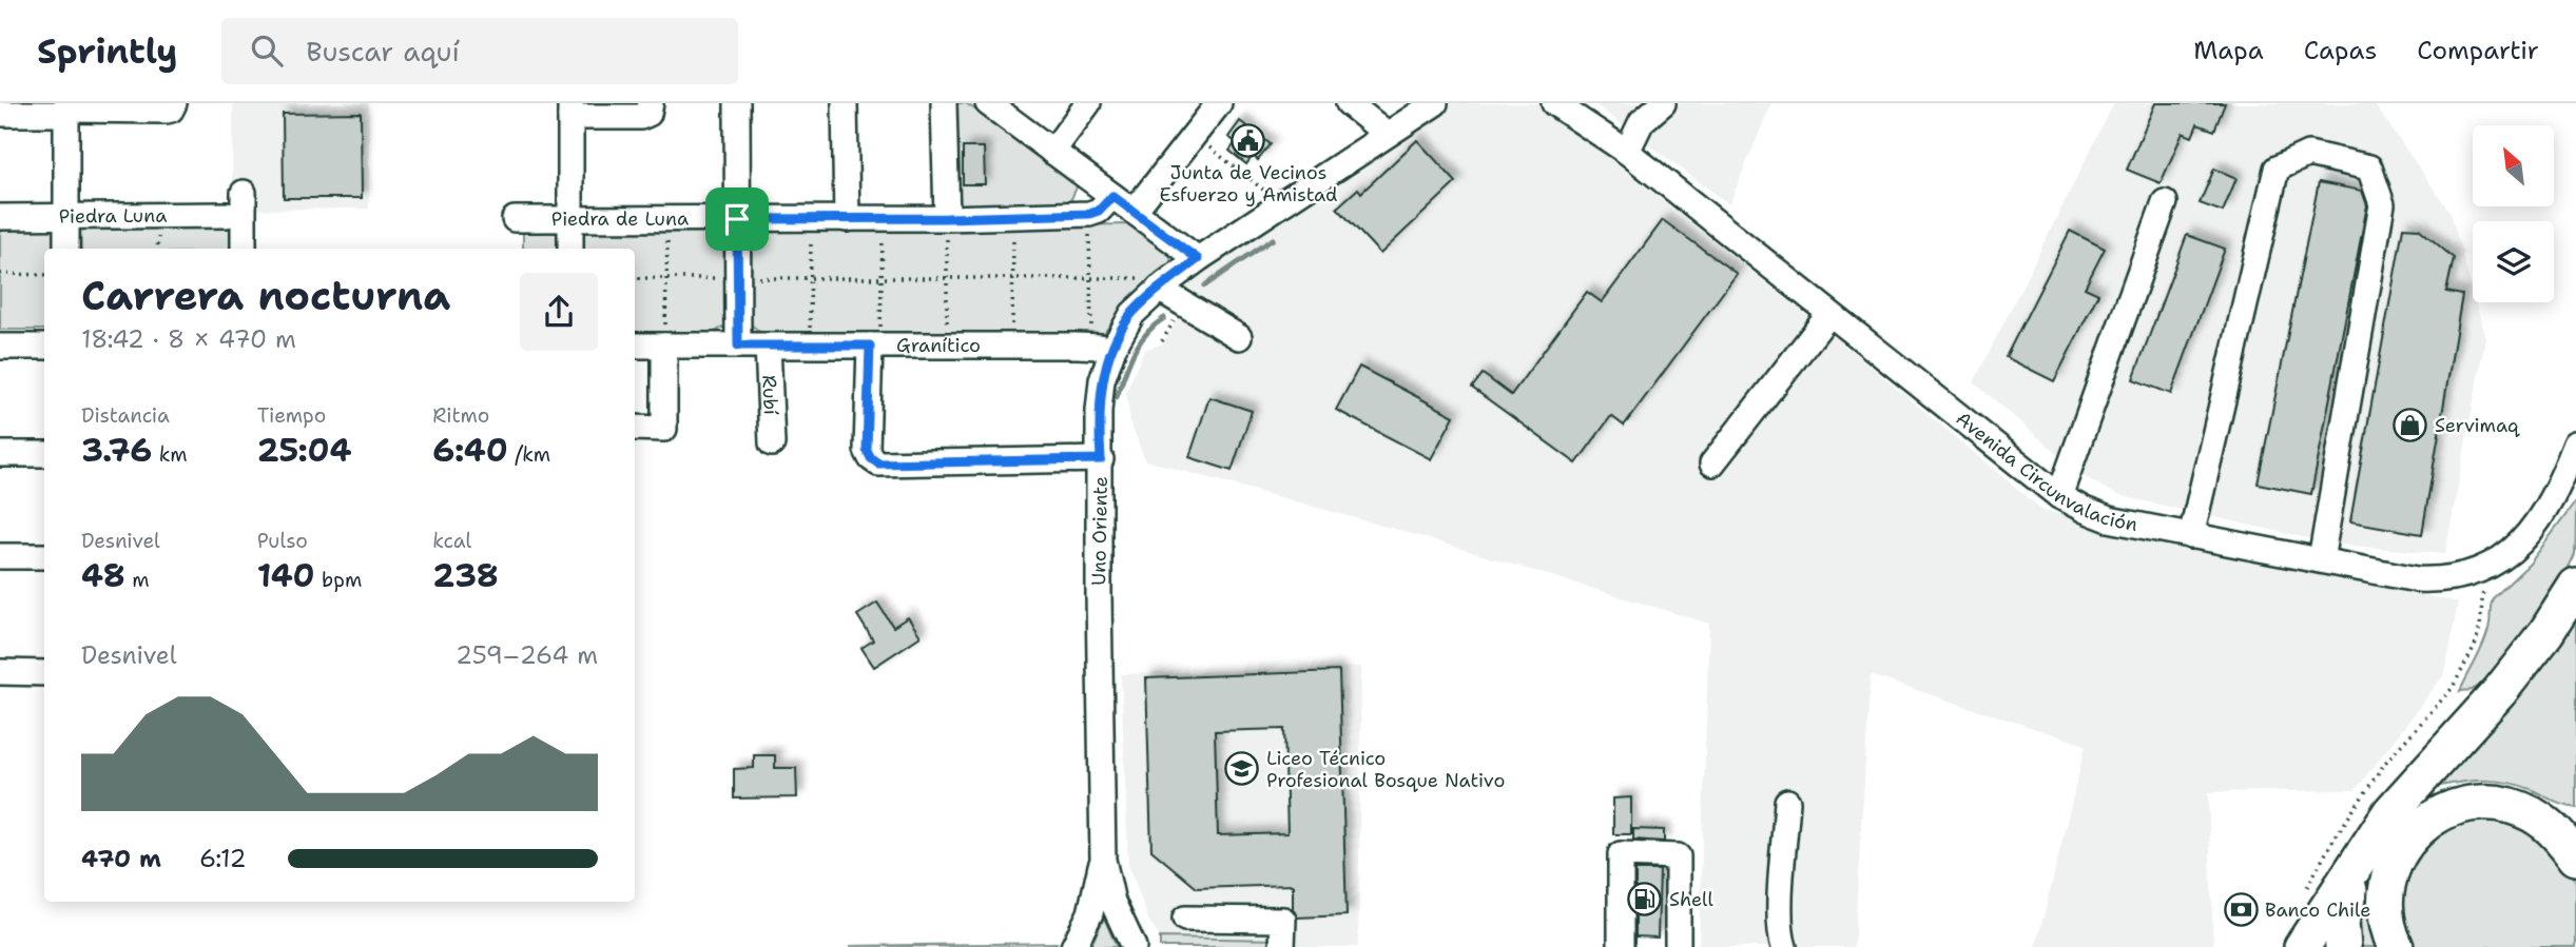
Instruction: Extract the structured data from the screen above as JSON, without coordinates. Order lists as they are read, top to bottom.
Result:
{
  "streets": {
    "street": [
      "Piedra Luna",
      "Piedra de Luna",
      "Granítico",
      "Rubí",
      "Avenida Circunvalación",
      "Uno Oriente"
    ]
  },
  "crossings": [
    ["Granítico", "Rubí"],
    ["Granítico", "Uno Oriente"]
  ],
  "places": {
    "public building": ["Junta de Vecinos Esfuerzo y Amistad"],
    "shop": ["Servimaq"],
    "school or university": ["Liceo Técnico Profesional Bosque Nativo"],
    "fuel station": ["Shell"],
    "bank": ["Banco Chile"]
  },
  "north": "top left",
  "page": {
    "header": "Sprintly",
    "search": "Buscar aquí",
    "nav": ["Mapa", "Capas", "Compartir"],
    "heading": ["Carrera nocturna", "18:42 · 8 × 470 m"],
    "stats": [
      ["Distancia", "3.76 km"],
      ["Tiempo", "25:04"],
      ["Ritmo", "6:40 /km"],
      ["Desnivel", "48 m"],
      ["Pulso", "140 bpm"],
      ["kcal", "238"]
    ],
    "chart": ["Desnivel", "259–264 m"],
    "list": [
      {
        "name": "470 m",
        "note": "6:12"
      }
    ]
  }
}
